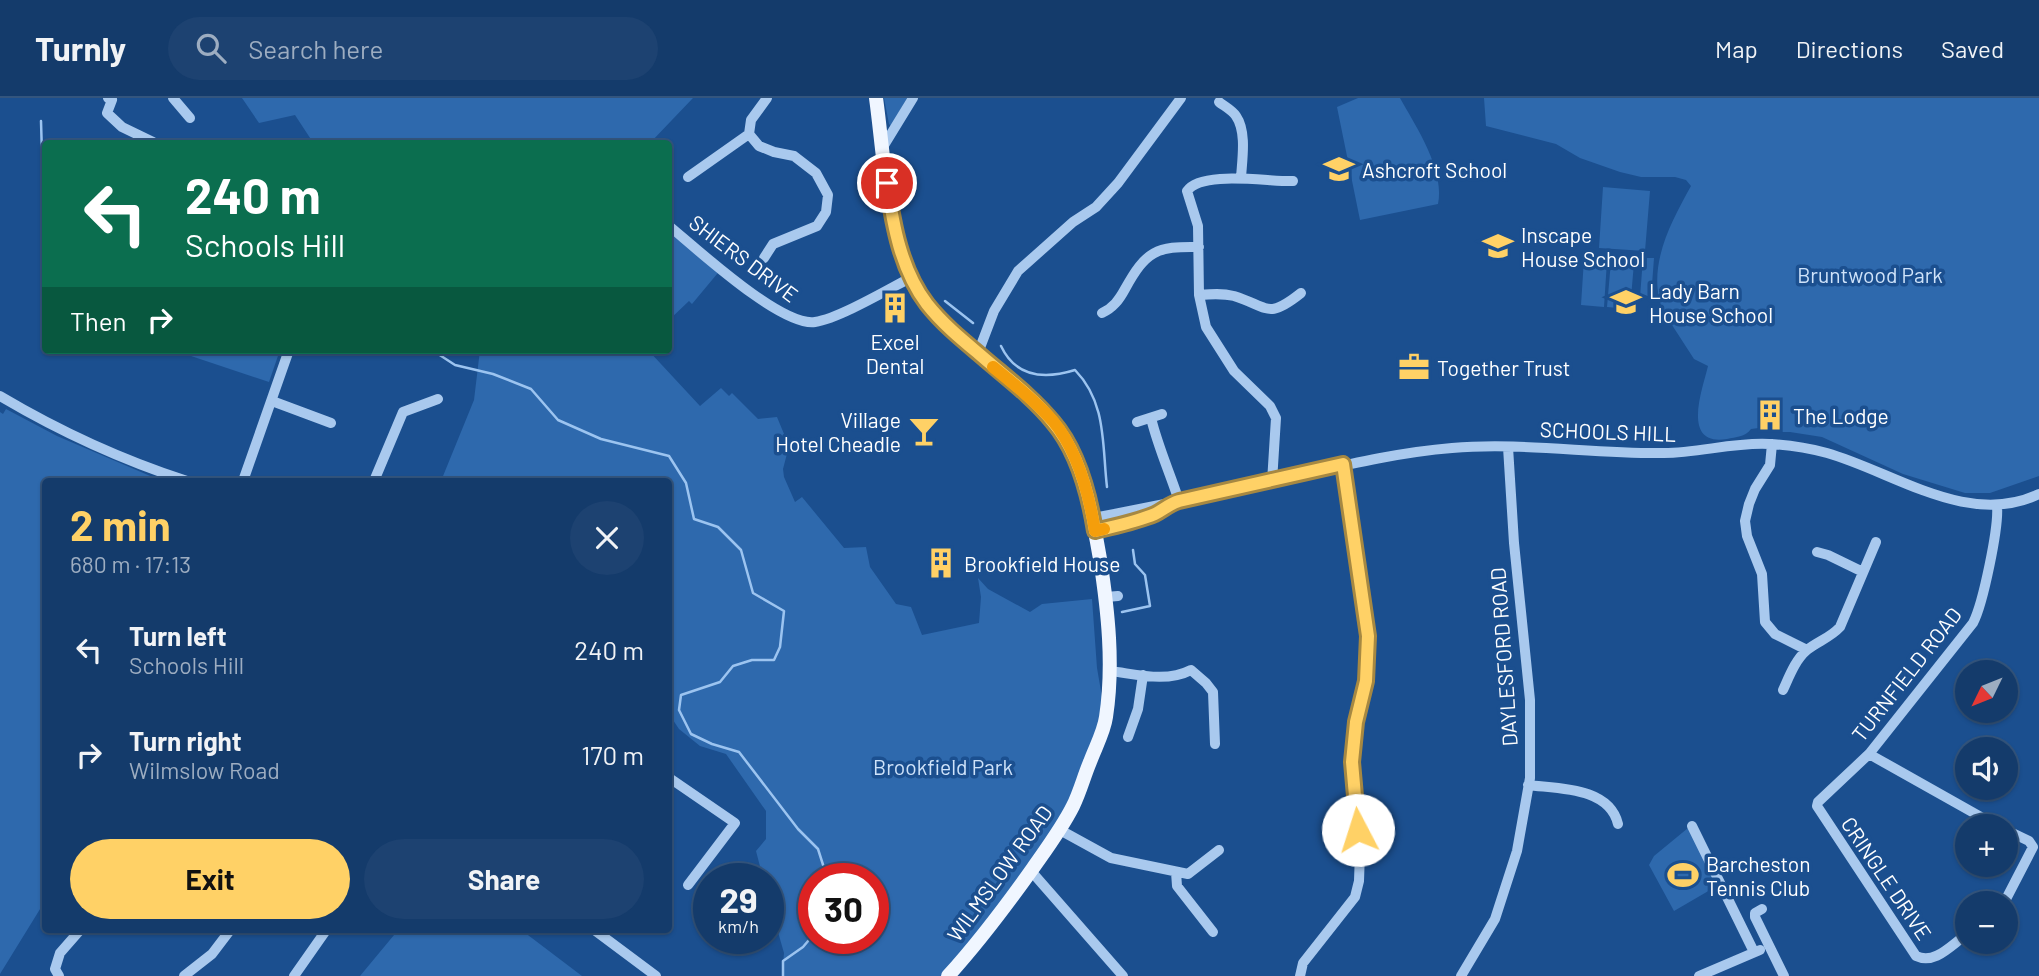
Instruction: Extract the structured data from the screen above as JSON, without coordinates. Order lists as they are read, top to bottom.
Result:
{
  "streets": {
    "main road": ["WILMSLOW ROAD"],
    "street": [
      "SHIERS DRIVE",
      "SCHOOLS HILL",
      "DAYLESFORD ROAD",
      "TURNFIELD ROAD",
      "CRINGLE DRIVE"
    ]
  },
  "crossings": [
    ["SHIERS DRIVE", "WILMSLOW ROAD"],
    ["SCHOOLS HILL", "DAYLESFORD ROAD"],
    ["SCHOOLS HILL", "TURNFIELD ROAD"],
    ["SCHOOLS HILL", "WILMSLOW ROAD"],
    ["TURNFIELD ROAD", "CRINGLE DRIVE"]
  ],
  "parks": ["Bruntwood Park", "Brookfield Park"],
  "places": {
    "school or university": ["Ashcroft School", "Inscape House School", "Lady Barn House School"],
    "building": ["Excel Dental", "The Lodge", "Brookfield House"],
    "office": ["Together Trust"],
    "bar": ["Village Hotel Cheadle"],
    "sports": ["Barcheston Tennis Club"]
  },
  "north": "bottom left",
  "page": {
    "header": "Turnly",
    "search": "Search here",
    "nav": ["Map", "Directions", "Saved"],
    "turn": ["240 m", "Schools Hill"],
    "then": "Then",
    "heading": ["2 min", "680 m · 17:13"],
    "list": [
      {
        "name": "Turn left",
        "note": "Schools Hill",
        "value": "240 m"
      },
      {
        "name": "Turn right",
        "note": "Wilmslow Road",
        "value": "170 m"
      }
    ],
    "map_buttons": ["+", "−"],
    "buttons": ["Exit", "Share"],
    "speed": "29 km/h",
    "limit": "30"
  }
}
